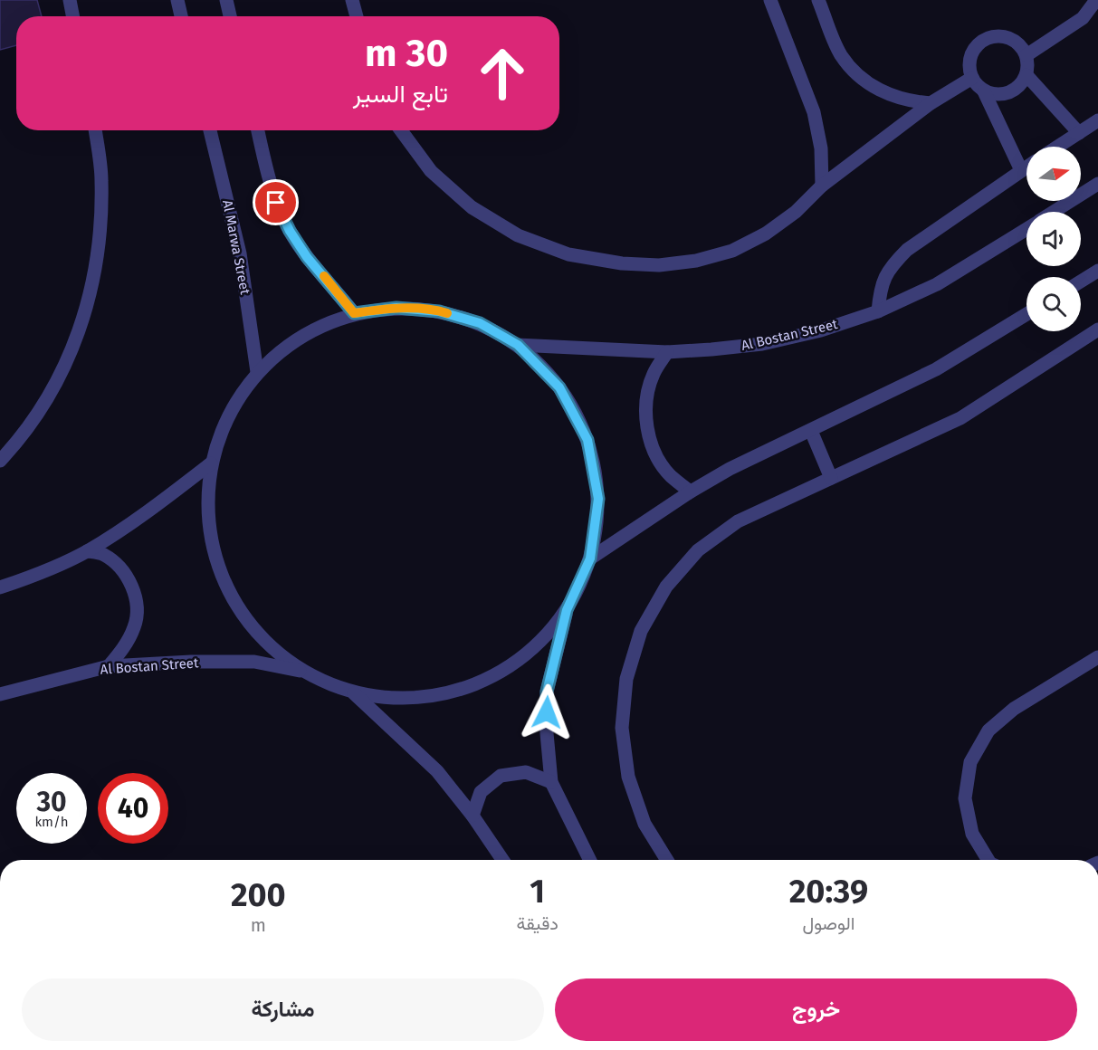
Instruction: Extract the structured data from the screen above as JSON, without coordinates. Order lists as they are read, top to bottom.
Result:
{
  "streets": {
    "street": ["Al Marwa Street", "Al Bostan Street"]
  },
  "north": "right",
  "page": {
    "turn": ["30 m", "تابع السير"],
    "speed": "30 km/h",
    "limit": "40",
    "eta": [
      "20:39",
      "الوصول",
      "1",
      "دقيقة",
      "200",
      "m"
    ],
    "buttons": ["خروج", "مشاركة"]
  }
}
